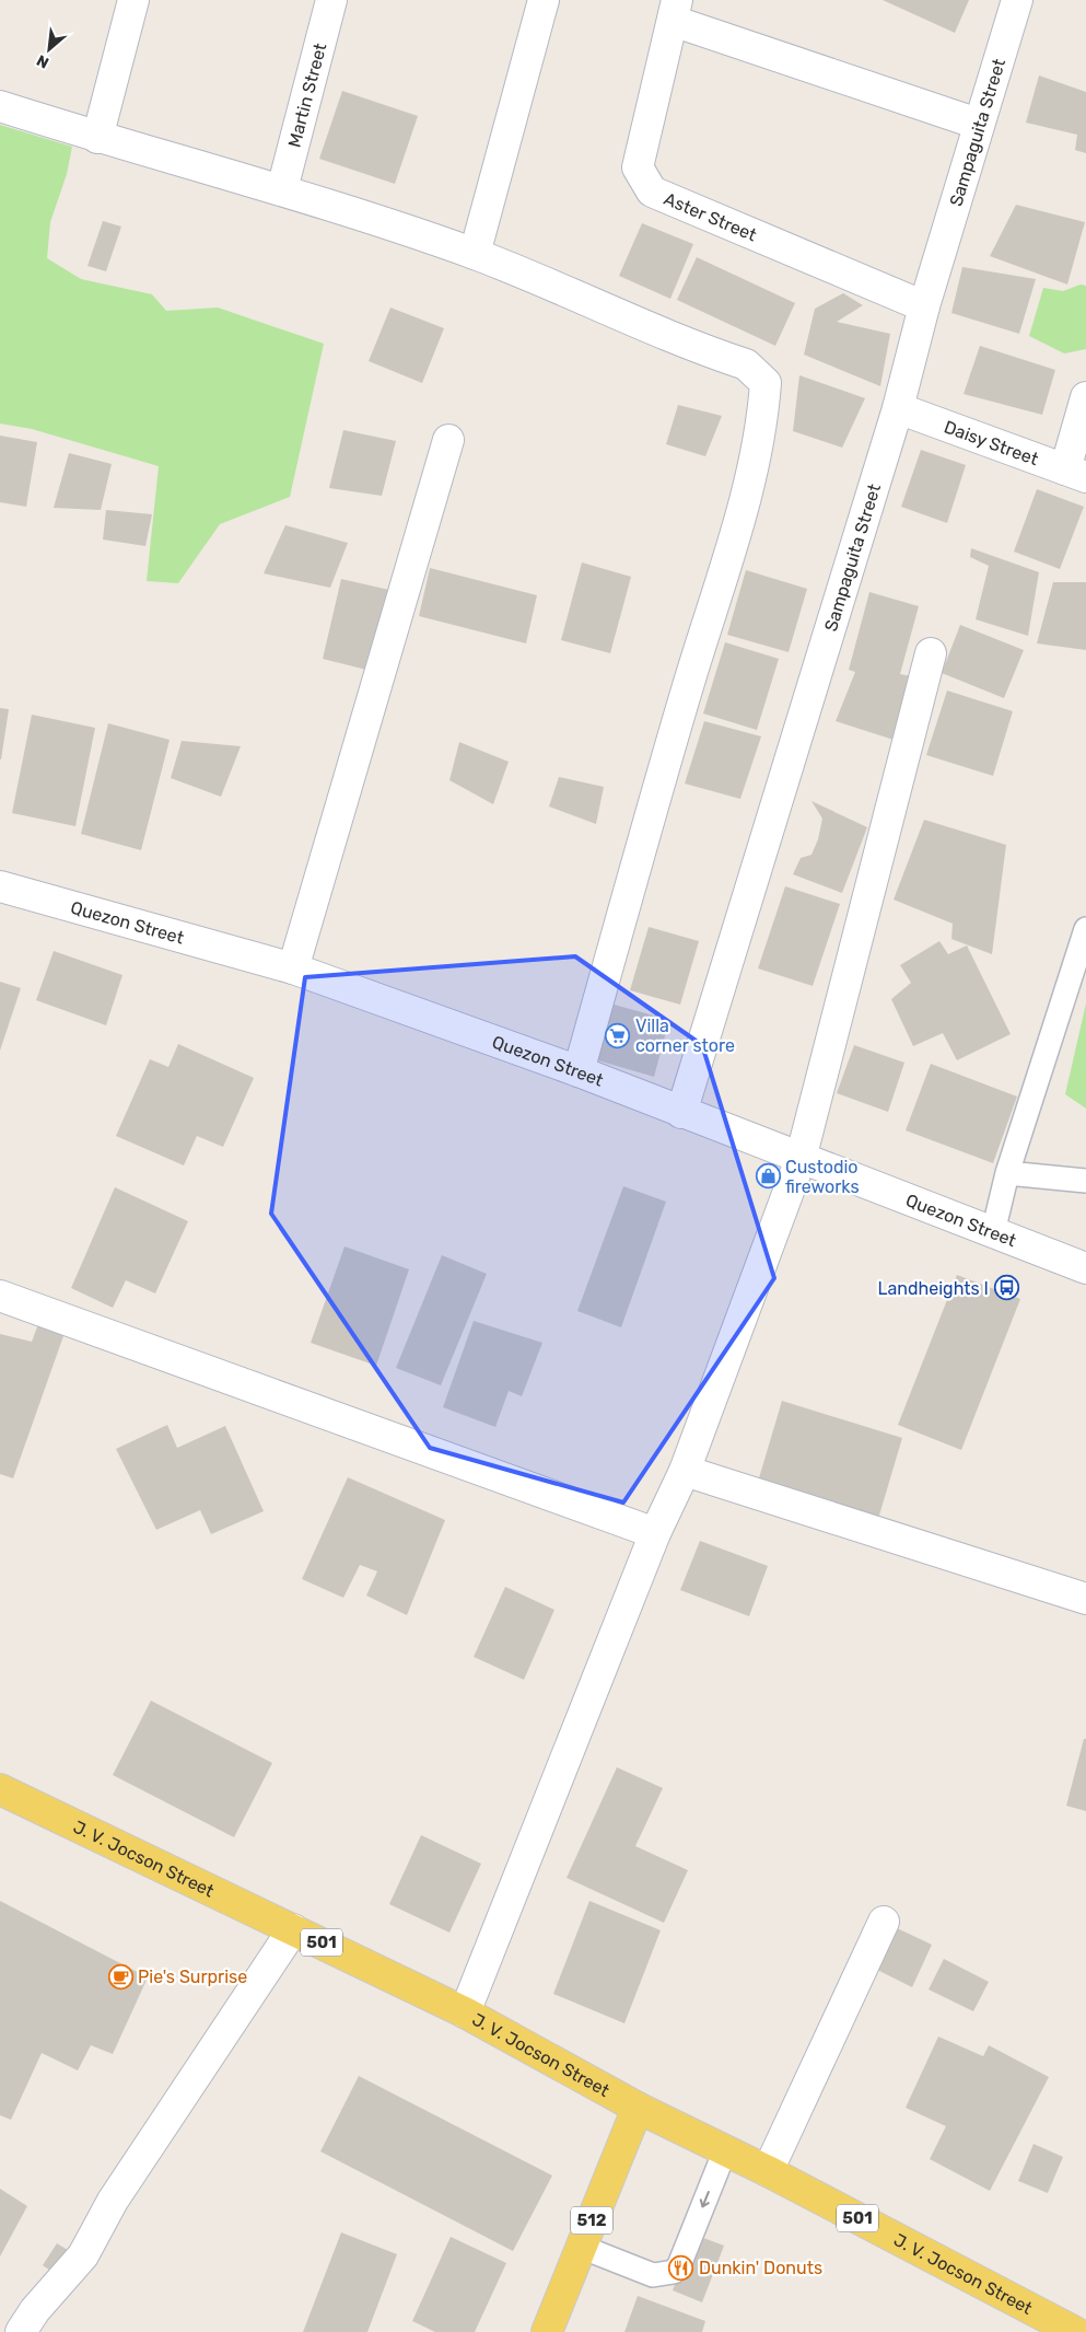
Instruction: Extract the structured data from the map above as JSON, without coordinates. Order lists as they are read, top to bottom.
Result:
{
  "streets": {
    "main road": ["J. V. Jocson Street", "501", "512"],
    "street": [
      "Martin Street",
      "Sampaguita Street",
      "Aster Street",
      "Daisy Street",
      "Quezon Street"
    ]
  },
  "crossings": [
    ["Sampaguita Street", "Aster Street"],
    ["Sampaguita Street", "Daisy Street"],
    ["Sampaguita Street", "Quezon Street"],
    ["J. V. Jocson Street", "512"]
  ],
  "places": {
    "supermarket": ["Villa corner store"],
    "shop": ["Custodio fireworks"],
    "bus stop": ["Landheights I"],
    "cafe": ["Pie's Surprise"],
    "restaurant": ["Dunkin' Donuts"]
  },
  "north": "bottom left"
}
